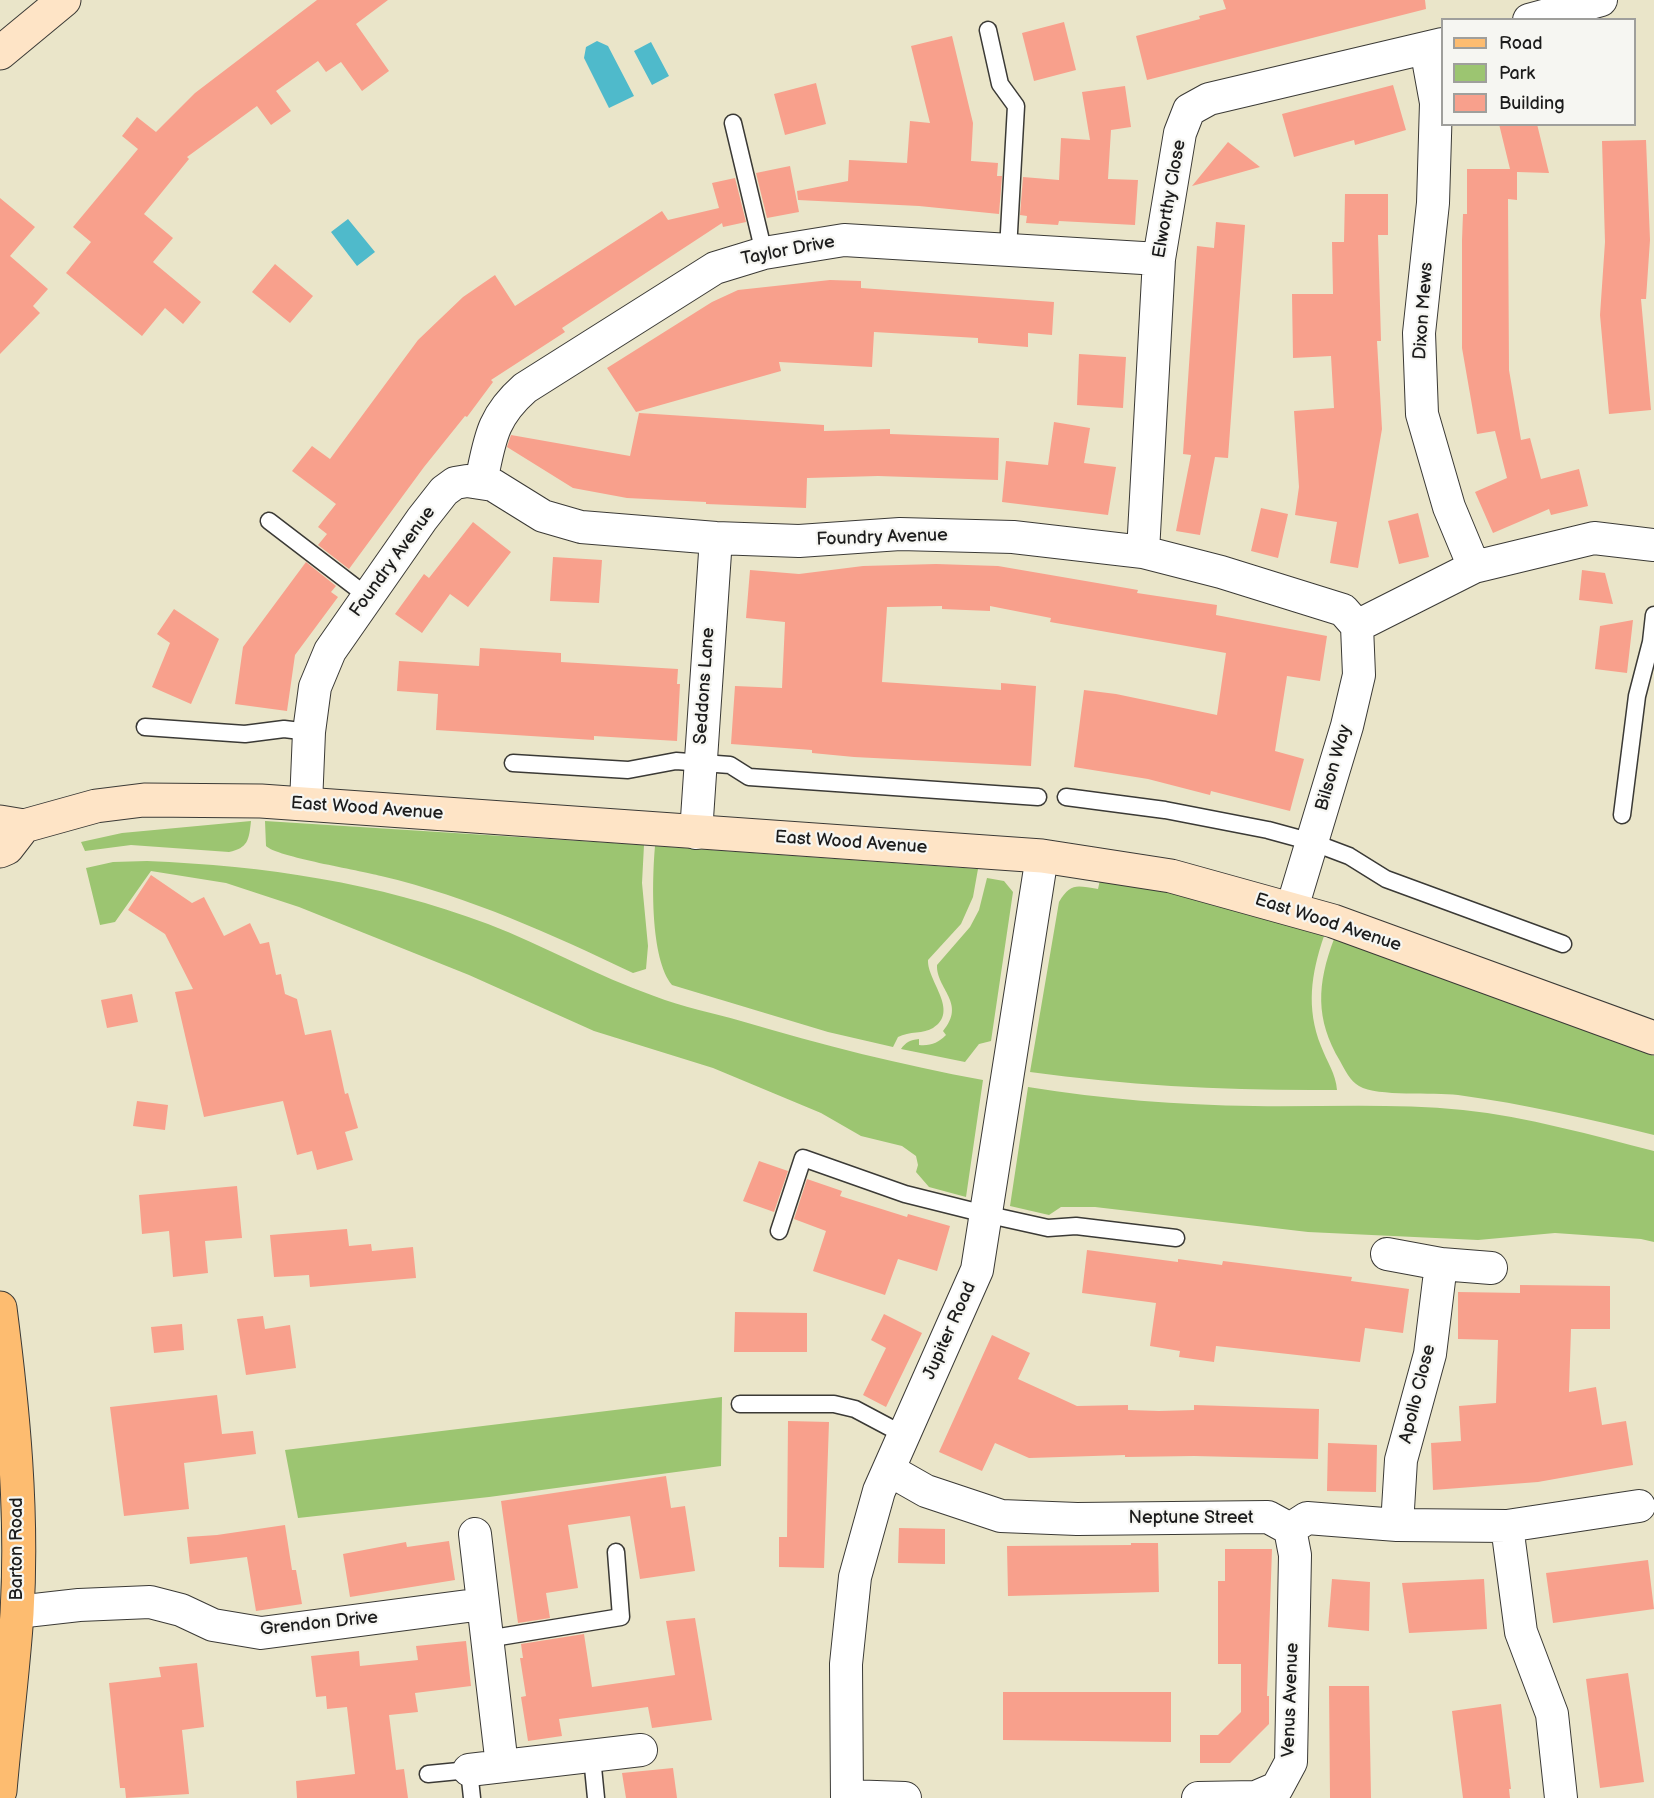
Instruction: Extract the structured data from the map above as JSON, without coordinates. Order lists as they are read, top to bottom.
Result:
{
  "streets": {
    "main road": ["Barton Road"],
    "street": [
      "Elworthy Close",
      "Taylor Drive",
      "Dixon Mews",
      "Foundry Avenue",
      "Seddons Lane",
      "Bilson Way",
      "East Wood Avenue",
      "Jupiter Road",
      "Apollo Close",
      "Neptune Street",
      "Grendon Drive",
      "Venus Avenue"
    ]
  },
  "crossings": [
    ["Elworthy Close", "Taylor Drive"],
    ["Elworthy Close", "Dixon Mews"],
    ["Elworthy Close", "Foundry Avenue"],
    ["Taylor Drive", "Foundry Avenue"],
    ["Foundry Avenue", "Seddons Lane"],
    ["Foundry Avenue", "Bilson Way"],
    ["Foundry Avenue", "East Wood Avenue"],
    ["Seddons Lane", "East Wood Avenue"],
    ["Bilson Way", "East Wood Avenue"],
    ["East Wood Avenue", "Jupiter Road"],
    ["Jupiter Road", "Neptune Street"],
    ["Neptune Street", "Venus Avenue"],
    ["Barton Road", "Grendon Drive"]
  ],
  "legend": ["Road", "Park", "Building"]
}
